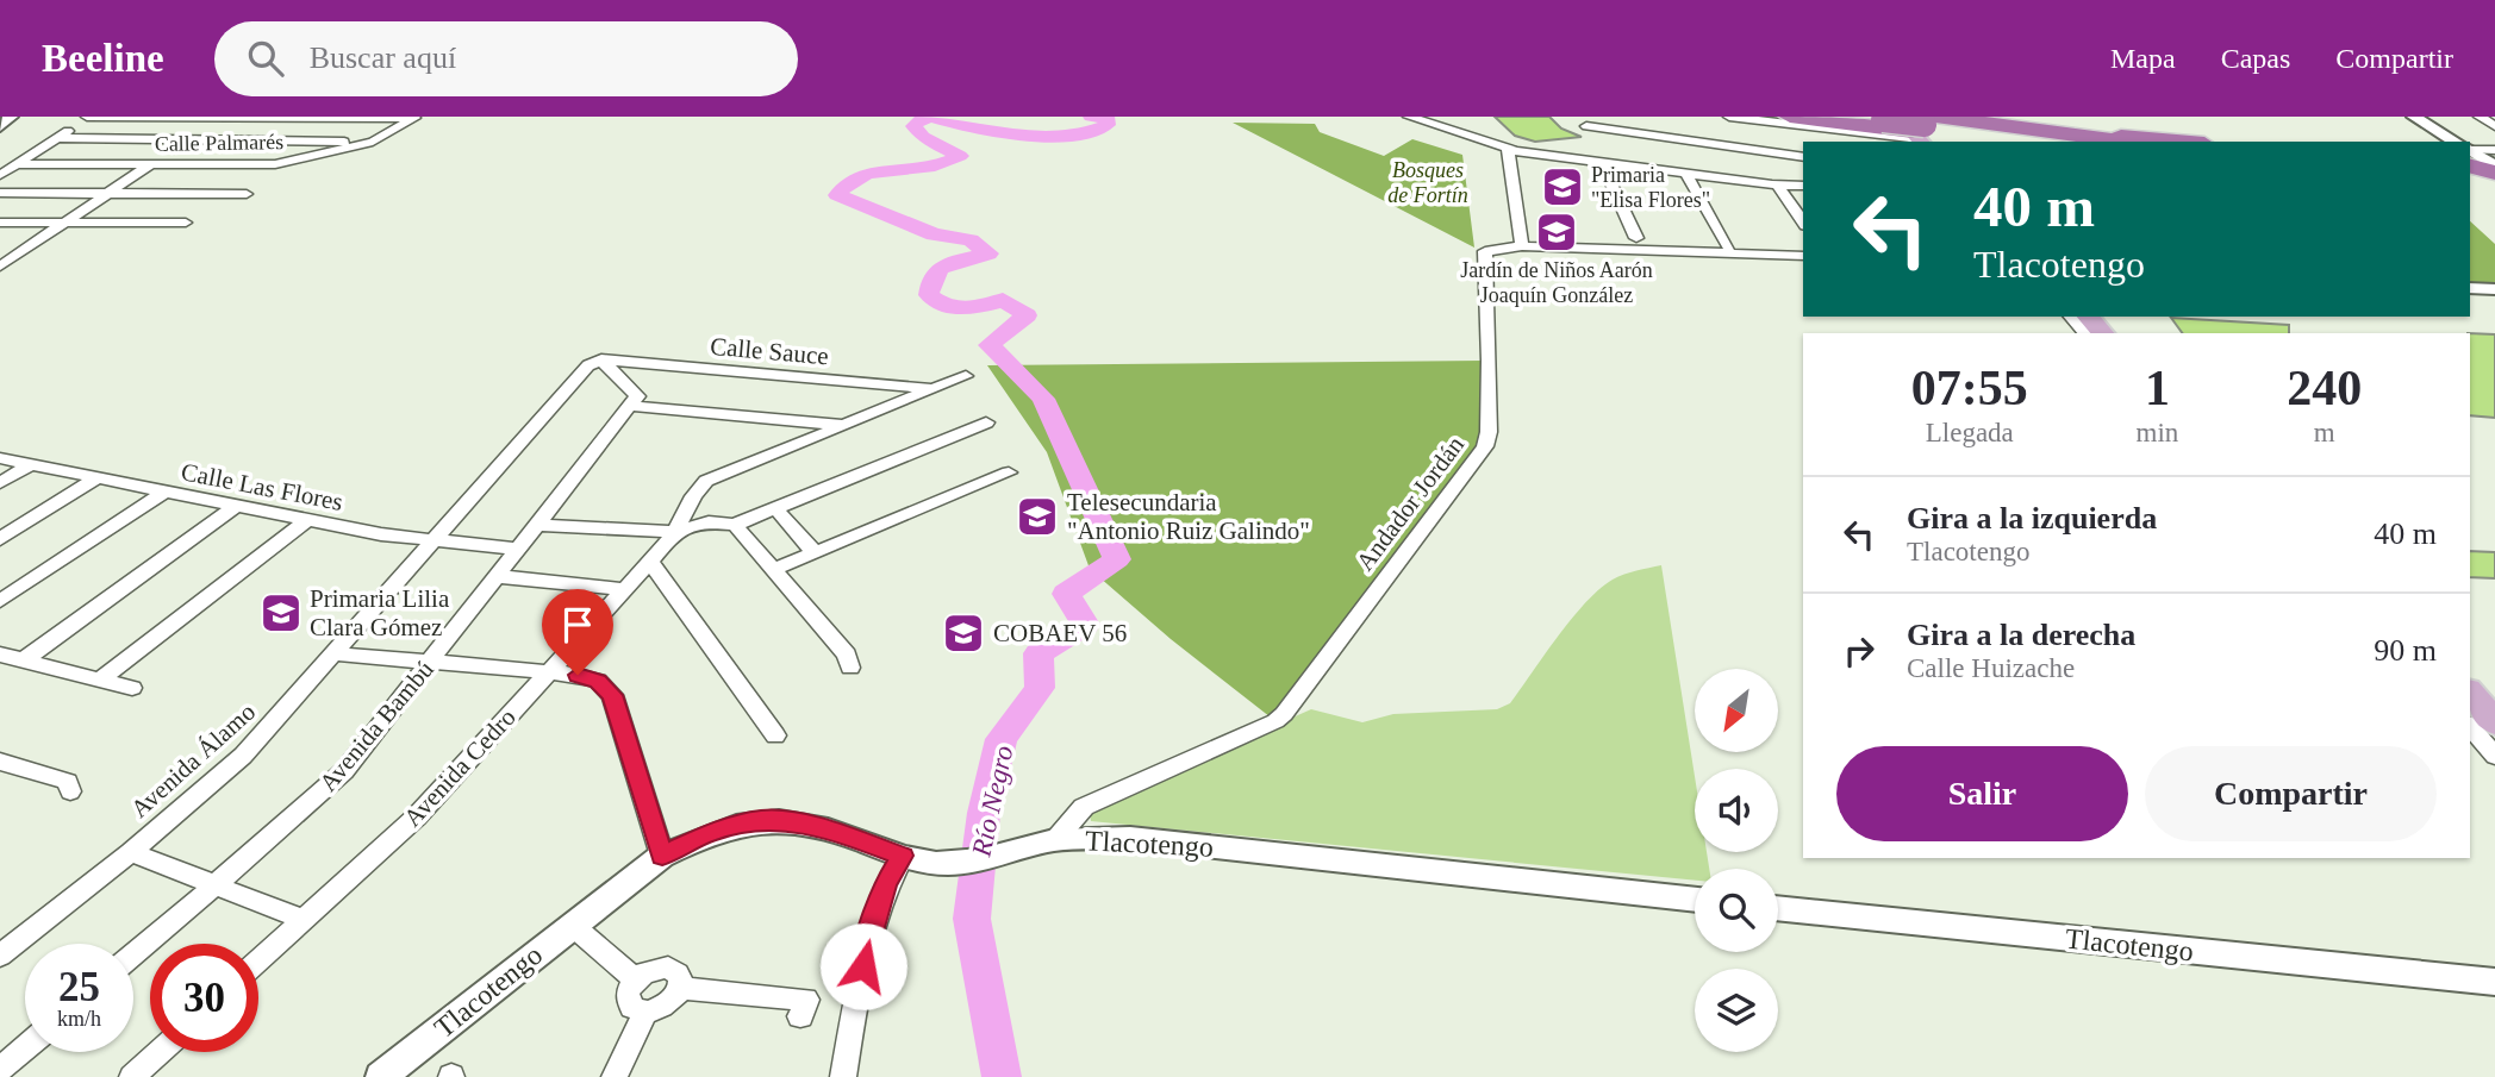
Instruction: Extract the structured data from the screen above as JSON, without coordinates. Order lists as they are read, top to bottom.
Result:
{
  "streets": {
    "street": [
      "Calle Palmarés",
      "Calle Sauce",
      "Calle Las Flores",
      "Andador Jordán",
      "Avenida Bambú",
      "Avenida Álamo",
      "Avenida Cedro",
      "Tlacotengo"
    ]
  },
  "crossings": [
    ["Calle Sauce", "Avenida Álamo"],
    ["Calle Sauce", "Avenida Cedro"],
    ["Calle Las Flores", "Avenida Bambú"],
    ["Calle Las Flores", "Avenida Álamo"],
    ["Andador Jordán", "Tlacotengo"]
  ],
  "water": ["Río Negro"],
  "parks": ["Bosques de Fortín"],
  "places": {
    "school or university": [
      "Primaria \"Elisa Flores\"",
      "Jardín de Niños Aarón Joaquín González",
      "Telesecundaria \"Antonio Ruiz Galindo\"",
      "Primaria Lilia Clara Gómez",
      "COBAEV 56"
    ]
  },
  "north": "bottom left",
  "page": {
    "header": "Beeline",
    "search": "Buscar aquí",
    "nav": ["Mapa", "Capas", "Compartir"],
    "turn": ["40 m", "Tlacotengo"],
    "eta": [
      "07:55",
      "Llegada",
      "1",
      "min",
      "240",
      "m"
    ],
    "list": [
      {
        "name": "Gira a la izquierda",
        "note": "Tlacotengo",
        "value": "40 m"
      },
      {
        "name": "Gira a la derecha",
        "note": "Calle Huizache",
        "value": "90 m"
      }
    ],
    "buttons": ["Salir", "Compartir"],
    "speed": "25 km/h",
    "limit": "30"
  }
}
